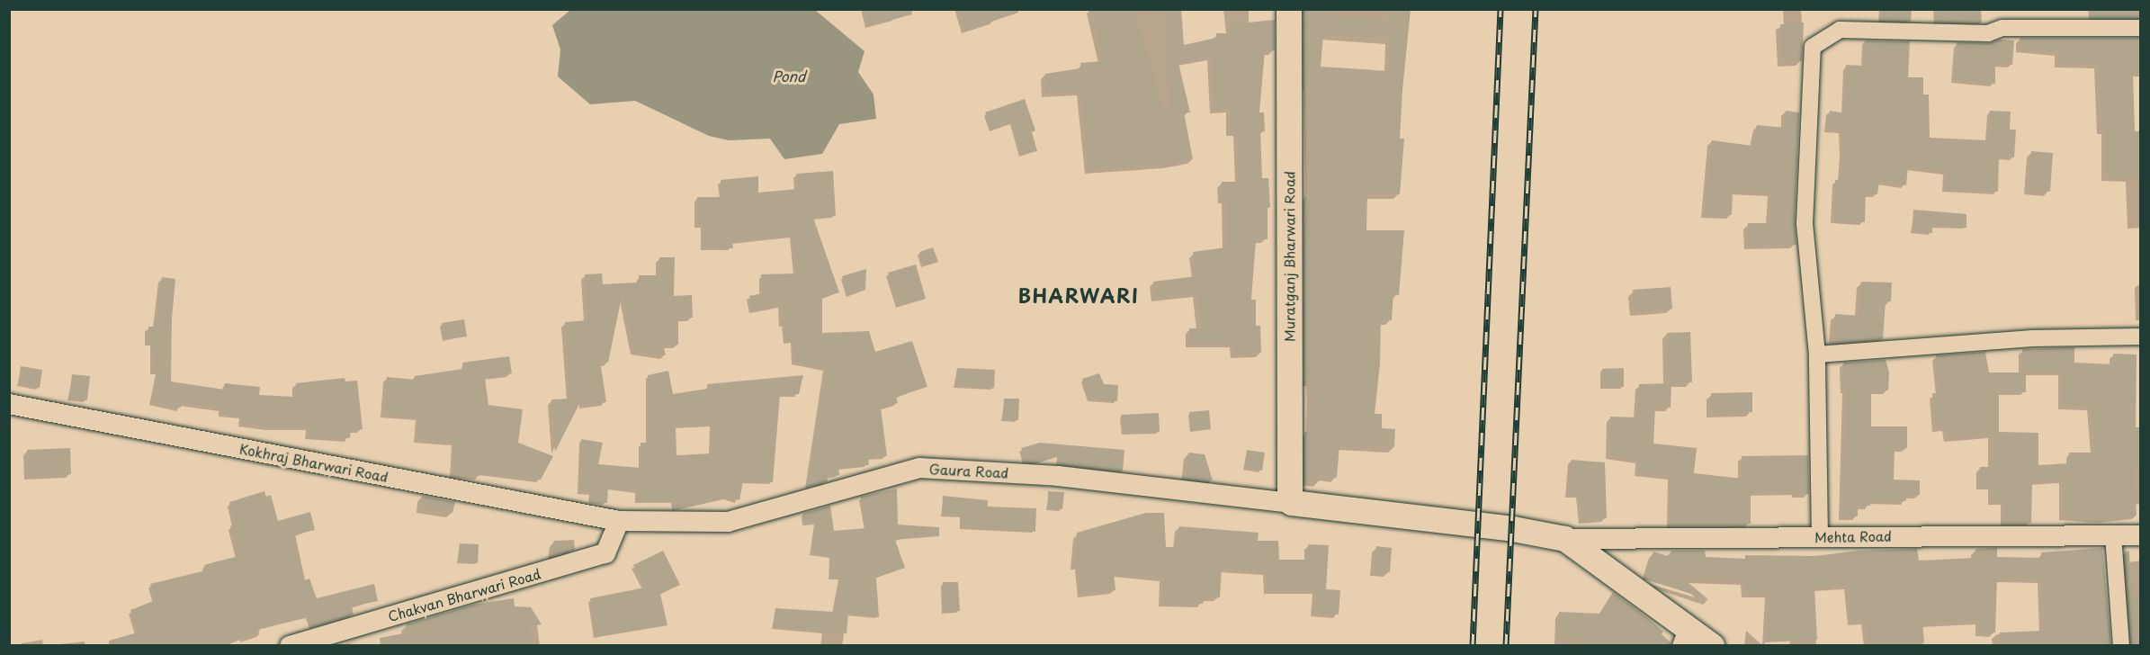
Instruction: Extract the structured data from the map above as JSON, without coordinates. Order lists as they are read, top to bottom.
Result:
{
  "streets": {
    "main road": ["Muratganj Bharwari Road"],
    "street": [
      "Kokhraj Bharwari Road",
      "Gaura Road",
      "Mehta Road",
      "Chakvan Bharwari Road"
    ]
  },
  "crossings": [
    ["Muratganj Bharwari Road", "Gaura Road"],
    ["Kokhraj Bharwari Road", "Gaura Road"],
    ["Kokhraj Bharwari Road", "Chakvan Bharwari Road"],
    ["Gaura Road", "Chakvan Bharwari Road"]
  ],
  "districts": ["BHARWARI"],
  "water": ["Pond"]
}
